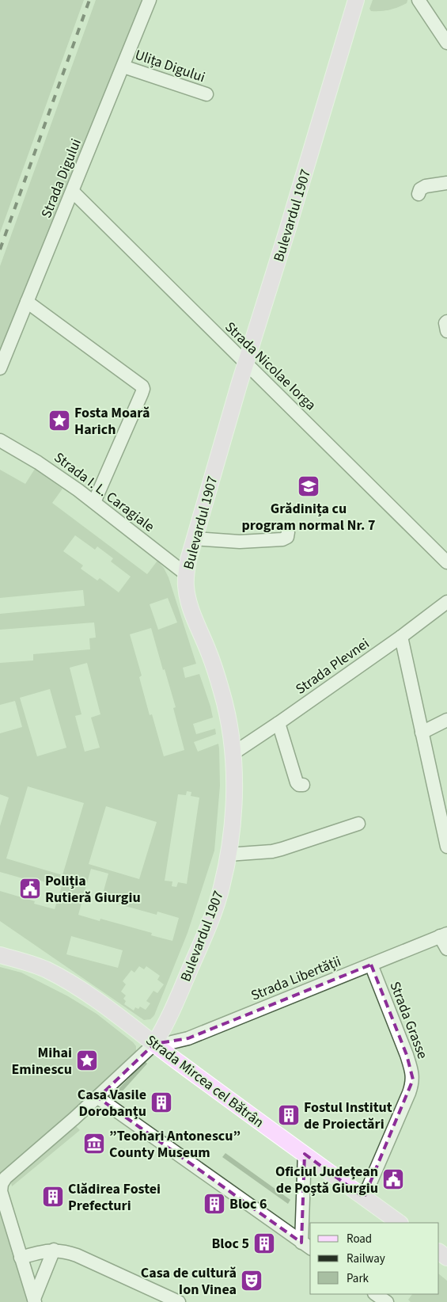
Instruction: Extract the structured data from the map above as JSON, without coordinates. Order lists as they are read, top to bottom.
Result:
{
  "streets": {
    "main road": ["Bulevardul 1907", "Strada Mircea cel Bătrân"],
    "street": [
      "Ulița Digului",
      "Strada Digului",
      "Strada Nicolae Iorga",
      "Strada I. L. Caragiale",
      "Strada Plevnei",
      "Strada Libertății",
      "Strada Grasse"
    ]
  },
  "crossings": [
    ["Ulița Digului", "Strada Digului"],
    ["Strada Digului", "Strada Nicolae Iorga"],
    ["Bulevardul 1907", "Strada Nicolae Iorga"],
    ["Bulevardul 1907", "Strada I. L. Caragiale"],
    ["Bulevardul 1907", "Strada Plevnei"],
    ["Bulevardul 1907", "Strada Libertății"],
    ["Bulevardul 1907", "Strada Mircea cel Bătrân"],
    ["Strada Libertății", "Strada Grasse"],
    ["Strada Libertății", "Strada Mircea cel Bătrân"],
    ["Strada Grasse", "Strada Mircea cel Bătrân"]
  ],
  "places": {
    "place": ["Fosta Moară Harich", "Mihai Eminescu"],
    "school or university": ["Grădinița cu program normal Nr. 7"],
    "public building": ["Poliția Rutieră Giurgiu", "Oficiul Județean de Poștă Giurgiu"],
    "building": [
      "Casa Vasile Dorobanțu",
      "Fostul Institut de Proiectări",
      "Clădirea Fostei Prefecturi",
      "Bloc 6",
      "Bloc 5"
    ],
    "museum": ["”Teohari Antonescu” County Museum"],
    "theatre": ["Casa de cultură Ion Vinea"]
  },
  "legend": ["Road", "Railway", "Park"]
}
